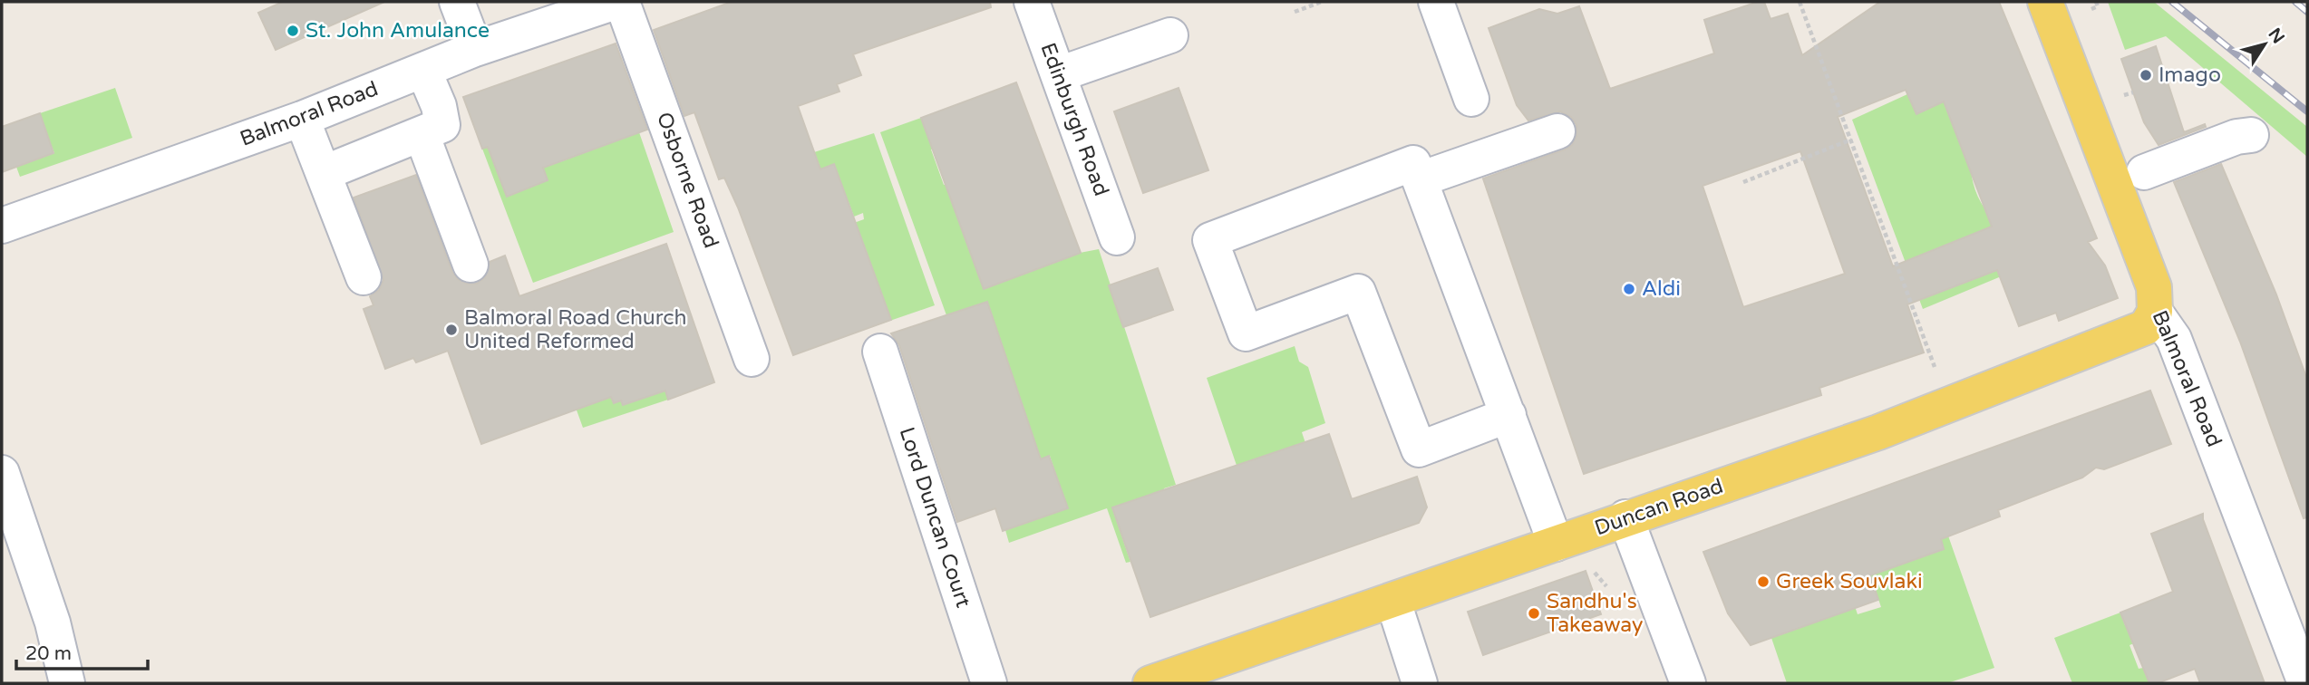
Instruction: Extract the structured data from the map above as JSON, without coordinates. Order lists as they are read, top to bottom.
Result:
{
  "streets": {
    "main road": ["Balmoral Road", "Duncan Road"],
    "street": ["Edinburgh Road", "Osborne Road", "Lord Duncan Court"]
  },
  "crossings": [
    ["Balmoral Road", "Duncan Road"]
  ],
  "places": [
    "St. John Amulance",
    "Imago",
    "Aldi",
    "Balmoral Road Church United Reformed",
    "Greek Souvlaki",
    "Sandhu's Takeaway"
  ],
  "scale_bar": "20 m",
  "north": "top right"
}
